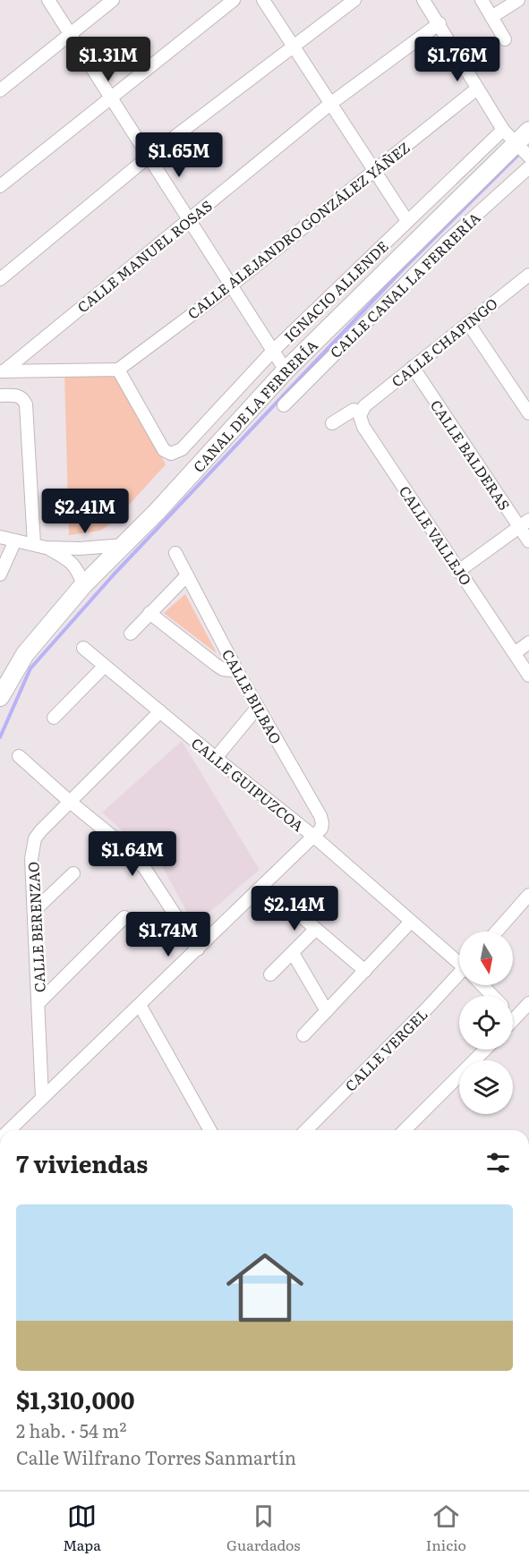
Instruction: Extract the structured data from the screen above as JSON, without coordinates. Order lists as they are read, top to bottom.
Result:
{
  "streets": {
    "street": [
      "CALLE ALEJANDRO GONZÁLEZ YÁÑEZ",
      "CALLE MANUEL ROSAS",
      "CALLE CANAL LA FERRERÍA",
      "IGNACIO ALLENDE",
      "CALLE CHAPINGO",
      "CANAL DE LA FERRERÍA",
      "CALLE BALDERAS",
      "CALLE VALLEJO",
      "CALLE BILBAO",
      "CALLE GUIPUZCOA",
      "CALLE BERENZAO",
      "CALLE VERGEL"
    ]
  },
  "crossings": [
    ["CALLE ALEJANDRO GONZÁLEZ YÁÑEZ", "IGNACIO ALLENDE"],
    ["CALLE CANAL LA FERRERÍA", "CANAL DE LA FERRERÍA"],
    ["CALLE CHAPINGO", "CALLE BALDERAS"],
    ["CALLE CHAPINGO", "CALLE VALLEJO"],
    ["CALLE BILBAO", "CALLE GUIPUZCOA"],
    ["CALLE GUIPUZCOA", "CALLE BERENZAO"]
  ],
  "north": "bottom",
  "page": {
    "price": [
      "$1.31M",
      "$1.76M",
      "$1.65M",
      "$2.41M",
      "$1.64M",
      "$2.14M",
      "$1.74M"
    ],
    "heading": "7 viviendas",
    "list": [
      {
        "name": "$1,310,000",
        "note": "2 hab. · 54 m² · Calle Wilfrano Torres Sanmartín"
      }
    ],
    "tabs": ["Mapa", "Guardados", "Inicio"]
  }
}
